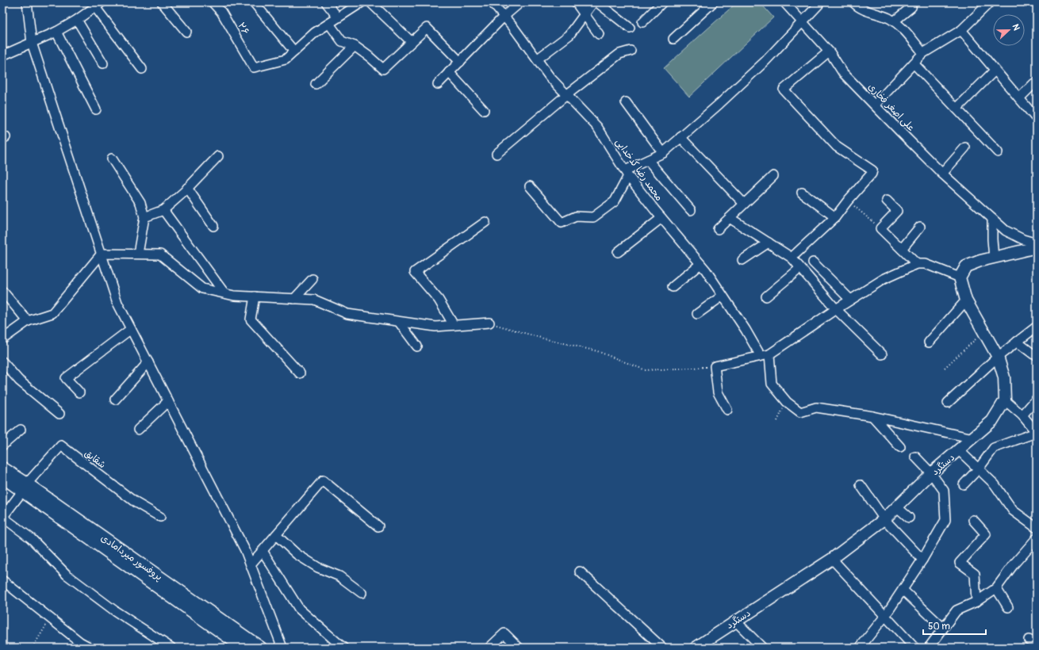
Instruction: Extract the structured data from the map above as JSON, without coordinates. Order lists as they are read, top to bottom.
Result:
{
  "streets": {
    "main road": ["دستگرد", "پروفسور میردامادی"],
    "street": [
      "۲۶",
      "علی اصغر فخاری",
      "محمد رضا کدخدایی",
      "شقایق"
    ]
  },
  "crossings": [
    ["شقایق", "پروفسور میردامادی"]
  ],
  "scale_bar": "50 m",
  "north": "right"
}
